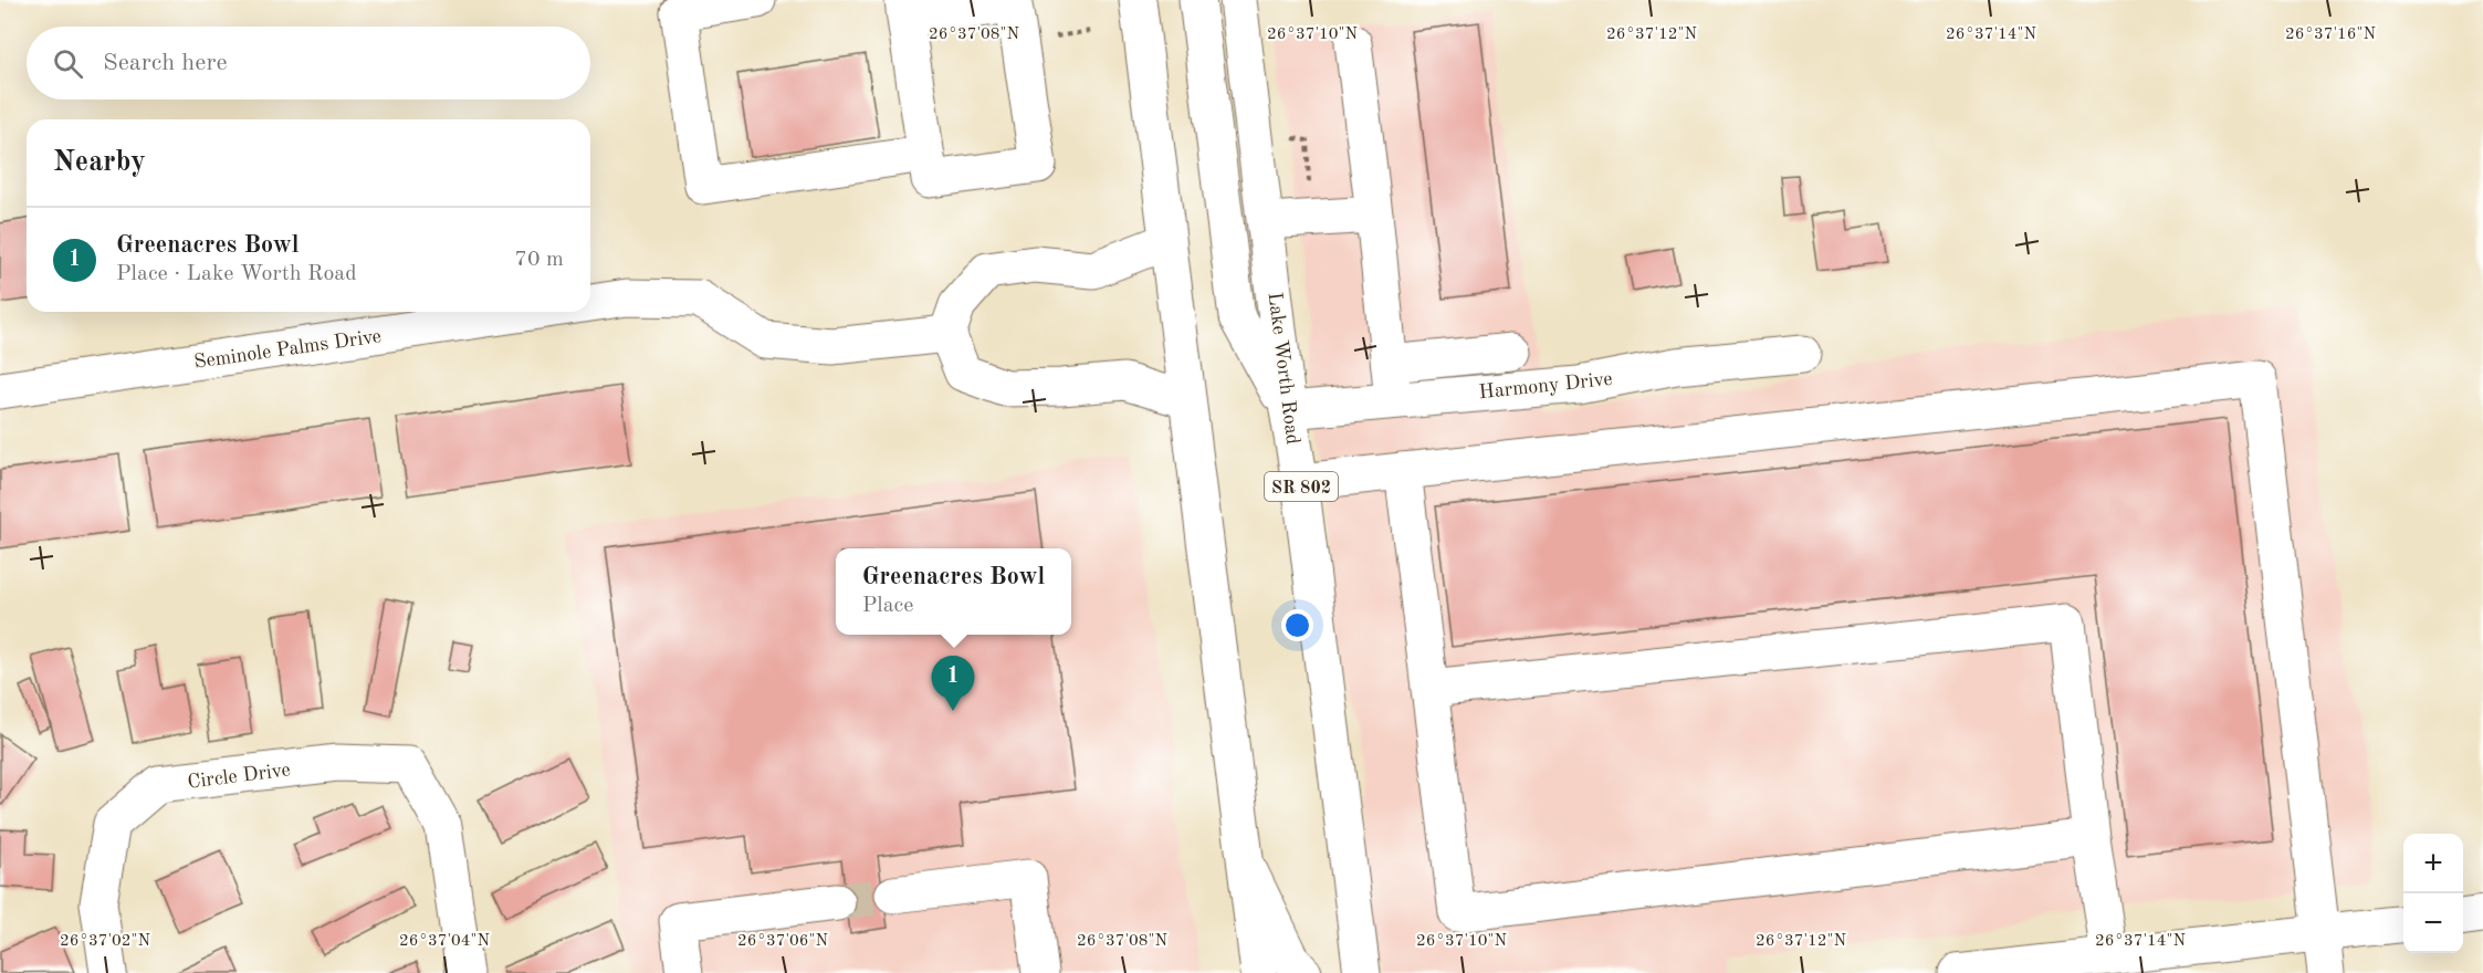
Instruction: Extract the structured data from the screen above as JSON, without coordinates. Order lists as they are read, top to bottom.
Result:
{
  "streets": {
    "street": [
      "Seminole Palms Drive",
      "Lake Worth Road",
      "Harmony Drive",
      "SR 802",
      "Circle Drive"
    ]
  },
  "crossings": [
    ["Lake Worth Road", "Harmony Drive"]
  ],
  "page": {
    "search": "Search here",
    "heading": "Nearby",
    "list": [
      {
        "mark": "1",
        "name": "Greenacres Bowl",
        "note": "Place · Lake Worth Road",
        "value": "70 m"
      }
    ],
    "popup": ["Greenacres Bowl", "Place"],
    "pins": "1",
    "map_buttons": ["+", "−"]
  },
  "coordinates": [
    "26°37'08\"N",
    "26°37'10\"N",
    "26°37'12\"N",
    "26°37'16\"N",
    "26°37'14\"N",
    "26°37'02\"N",
    "26°37'04\"N",
    "26°37'06\"N"
  ]
}
